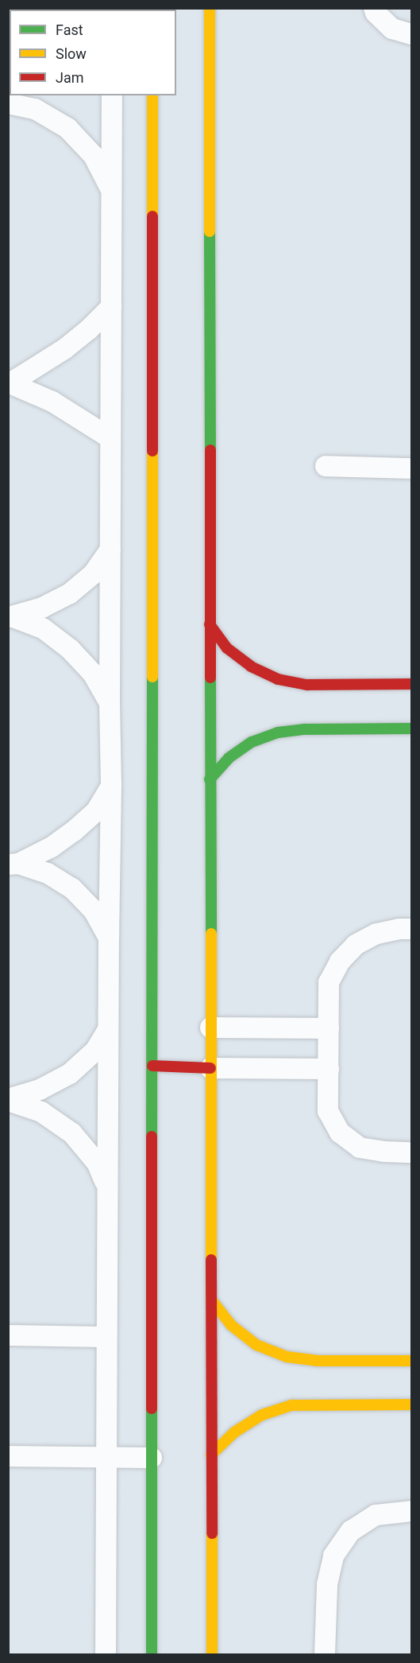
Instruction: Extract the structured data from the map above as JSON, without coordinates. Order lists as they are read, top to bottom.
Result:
{
  "legend": ["Fast", "Slow", "Jam"]
}
